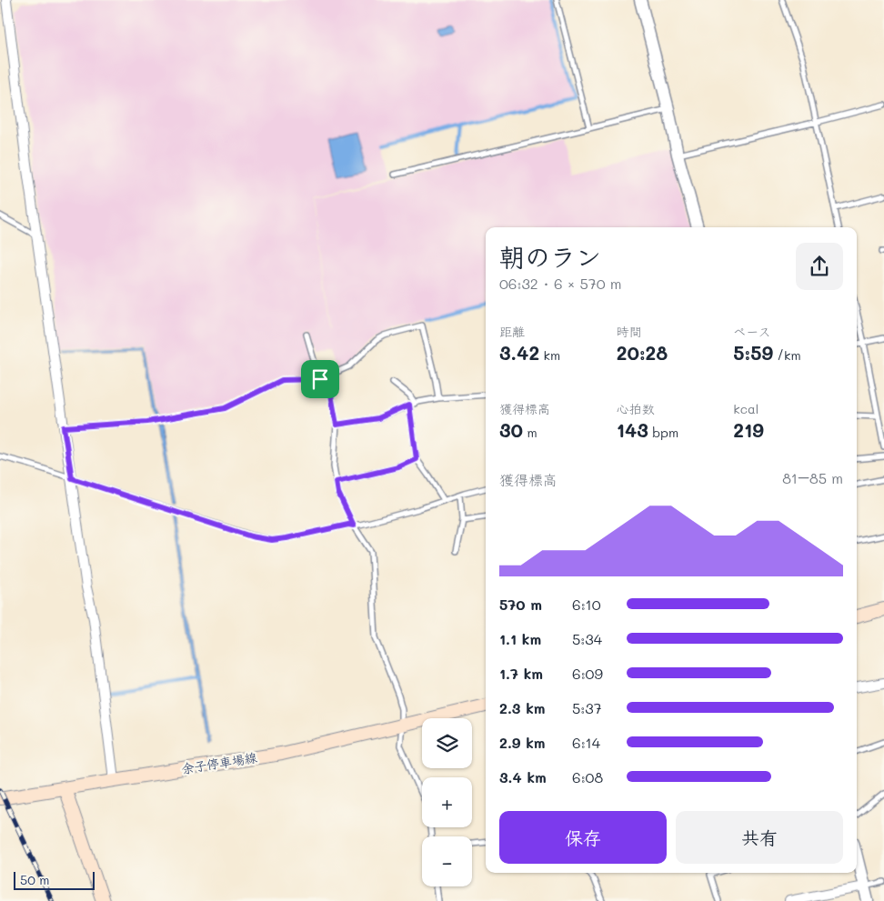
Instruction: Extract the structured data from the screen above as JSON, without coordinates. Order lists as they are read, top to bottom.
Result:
{
  "streets": {
    "main road": ["余子停車場線"]
  },
  "scale_bar": "50 m",
  "page": {
    "heading": ["朝のラン", "06:32 · 6 × 570 m"],
    "stats": [
      ["距離", "3.42 km"],
      ["時間", "20:28"],
      ["ペース", "5:59 /km"],
      ["獲得標高", "30 m"],
      ["心拍数", "143 bpm"],
      ["kcal", "219"]
    ],
    "chart": ["獲得標高", "81–85 m"],
    "list": [
      {
        "name": "570 m",
        "note": "6:10"
      },
      {
        "name": "1.1 km",
        "note": "5:34"
      },
      {
        "name": "1.7 km",
        "note": "6:09"
      },
      {
        "name": "2.3 km",
        "note": "5:37"
      },
      {
        "name": "2.9 km",
        "note": "6:14"
      },
      {
        "name": "3.4 km",
        "note": "6:08"
      }
    ],
    "map_buttons": ["+", "−"],
    "buttons": ["保存", "共有"],
    "scale": "50 m"
  }
}
